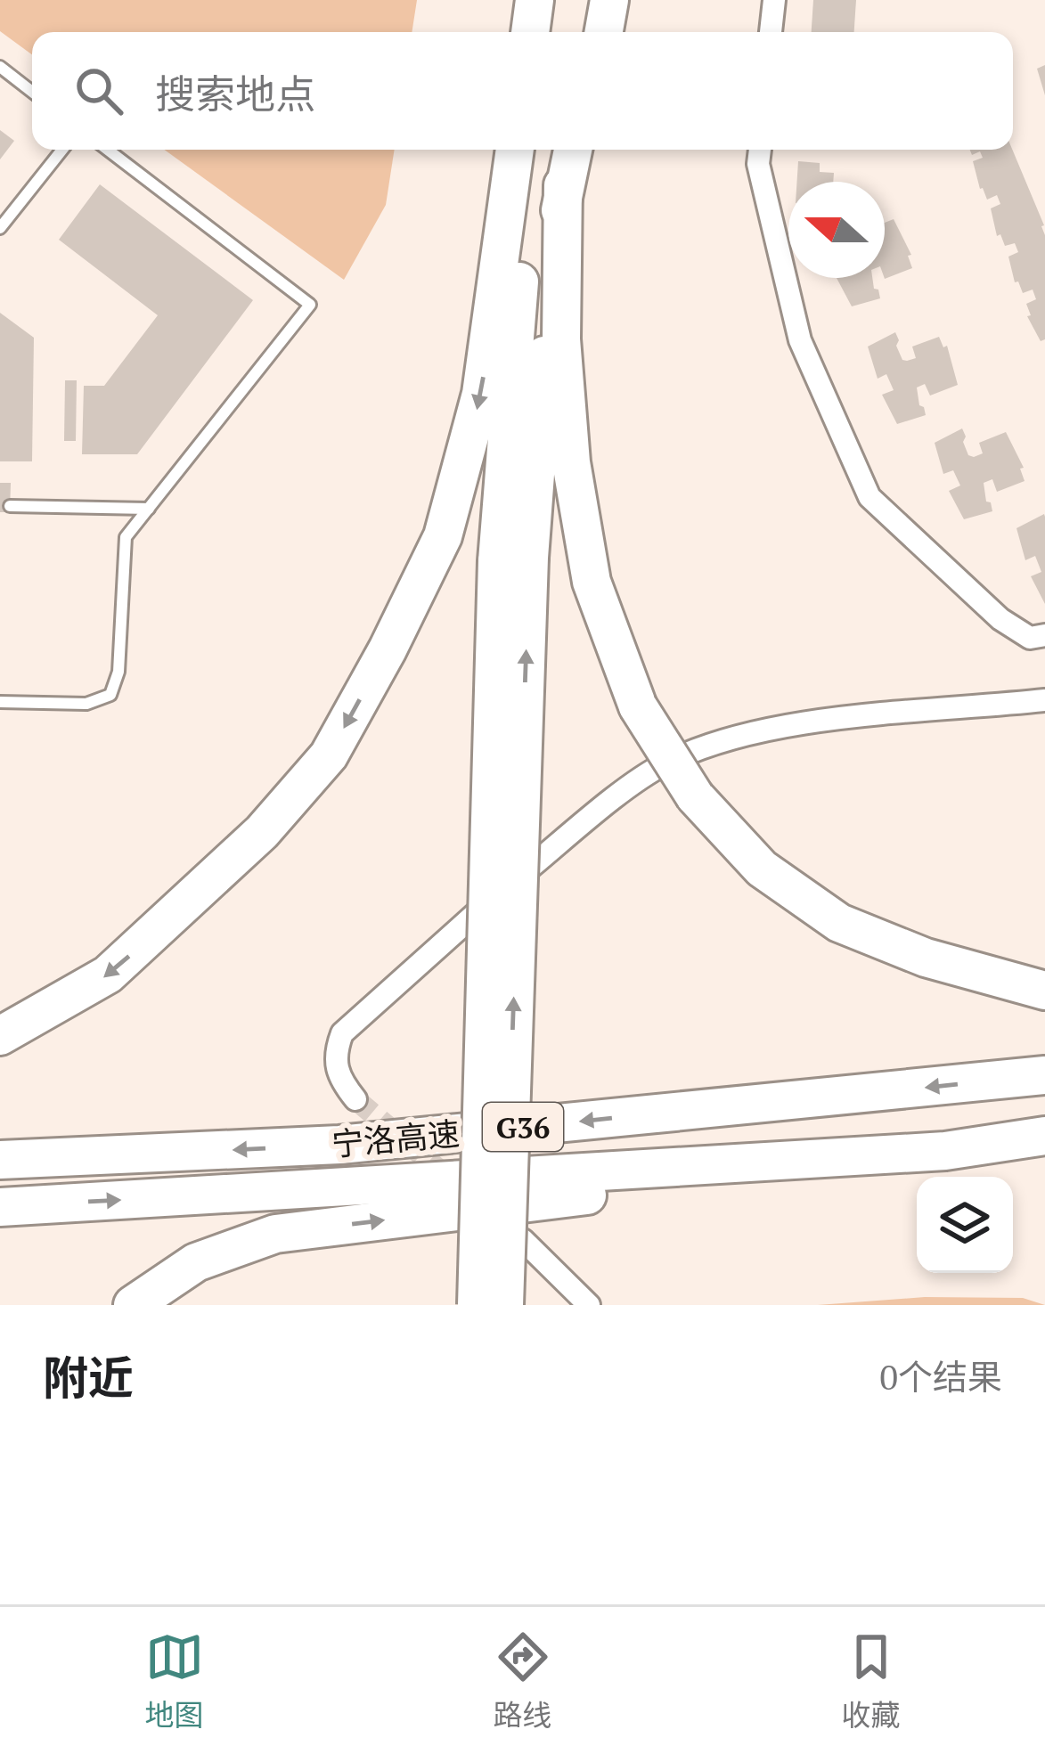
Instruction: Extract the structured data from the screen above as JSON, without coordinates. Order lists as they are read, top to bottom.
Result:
{
  "streets": {
    "highway": ["G36", "宁洛高速"]
  },
  "north": "left",
  "page": {
    "search": "搜索地点",
    "heading": ["附近", "0个结果"],
    "nav": ["地图", "路线", "收藏"]
  }
}
